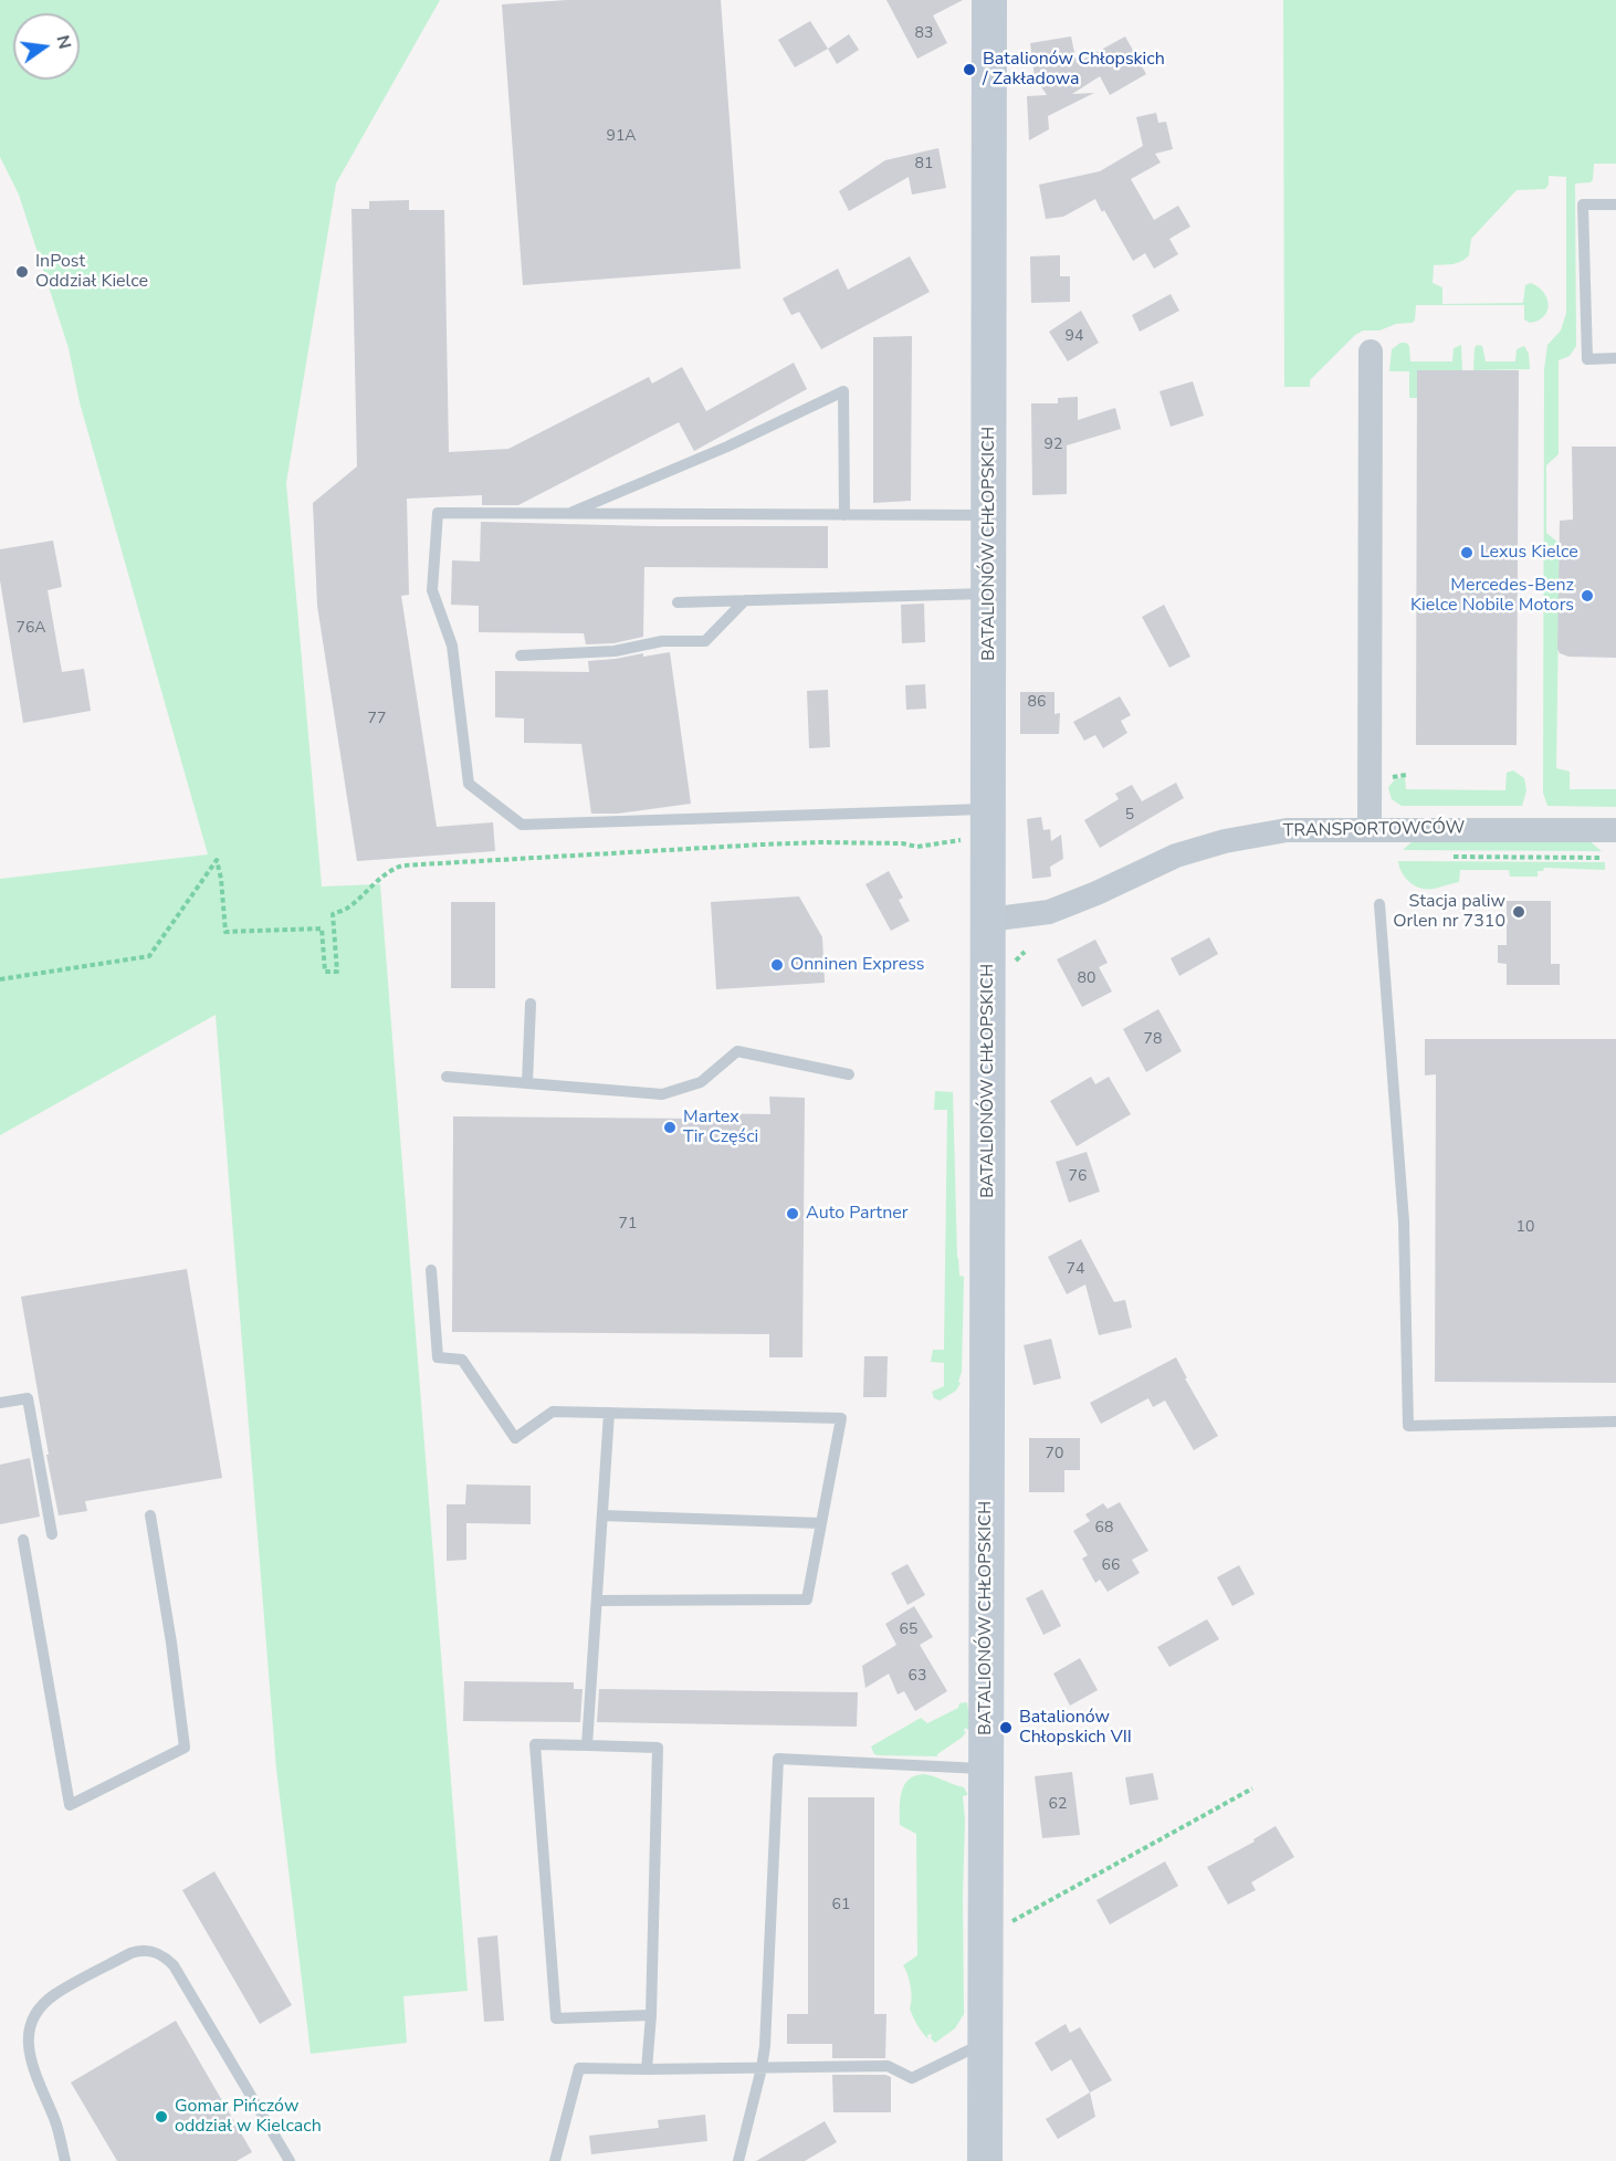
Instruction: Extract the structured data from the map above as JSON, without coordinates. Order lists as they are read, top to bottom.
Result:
{
  "streets": {
    "street": ["BATALIONÓW CHŁOPSKICH", "TRANSPORTOWCÓW"]
  },
  "crossings": [
    ["BATALIONÓW CHŁOPSKICH", "TRANSPORTOWCÓW"]
  ],
  "places": [
    "Batalionów Chłopskich / Zakładowa",
    "InPost Oddział Kielce",
    "Lexus Kielce",
    "Mercedes-Benz Kielce Nobile Motors",
    "Stacja paliw Orlen nr 7310",
    "Onninen Express",
    "Martex Tir Części",
    "Auto Partner",
    "Batalionów Chłopskich VII",
    "Gomar Pińczów oddział w Kielcach"
  ],
  "house_numbers": [
    "83",
    "91A",
    "81",
    "94",
    "92",
    "76A",
    "86",
    "77",
    "5",
    "80",
    "78",
    "76",
    "71",
    "10",
    "74",
    "70",
    "68",
    "66",
    "65",
    "63",
    "62",
    "61"
  ],
  "north": "right"
}
